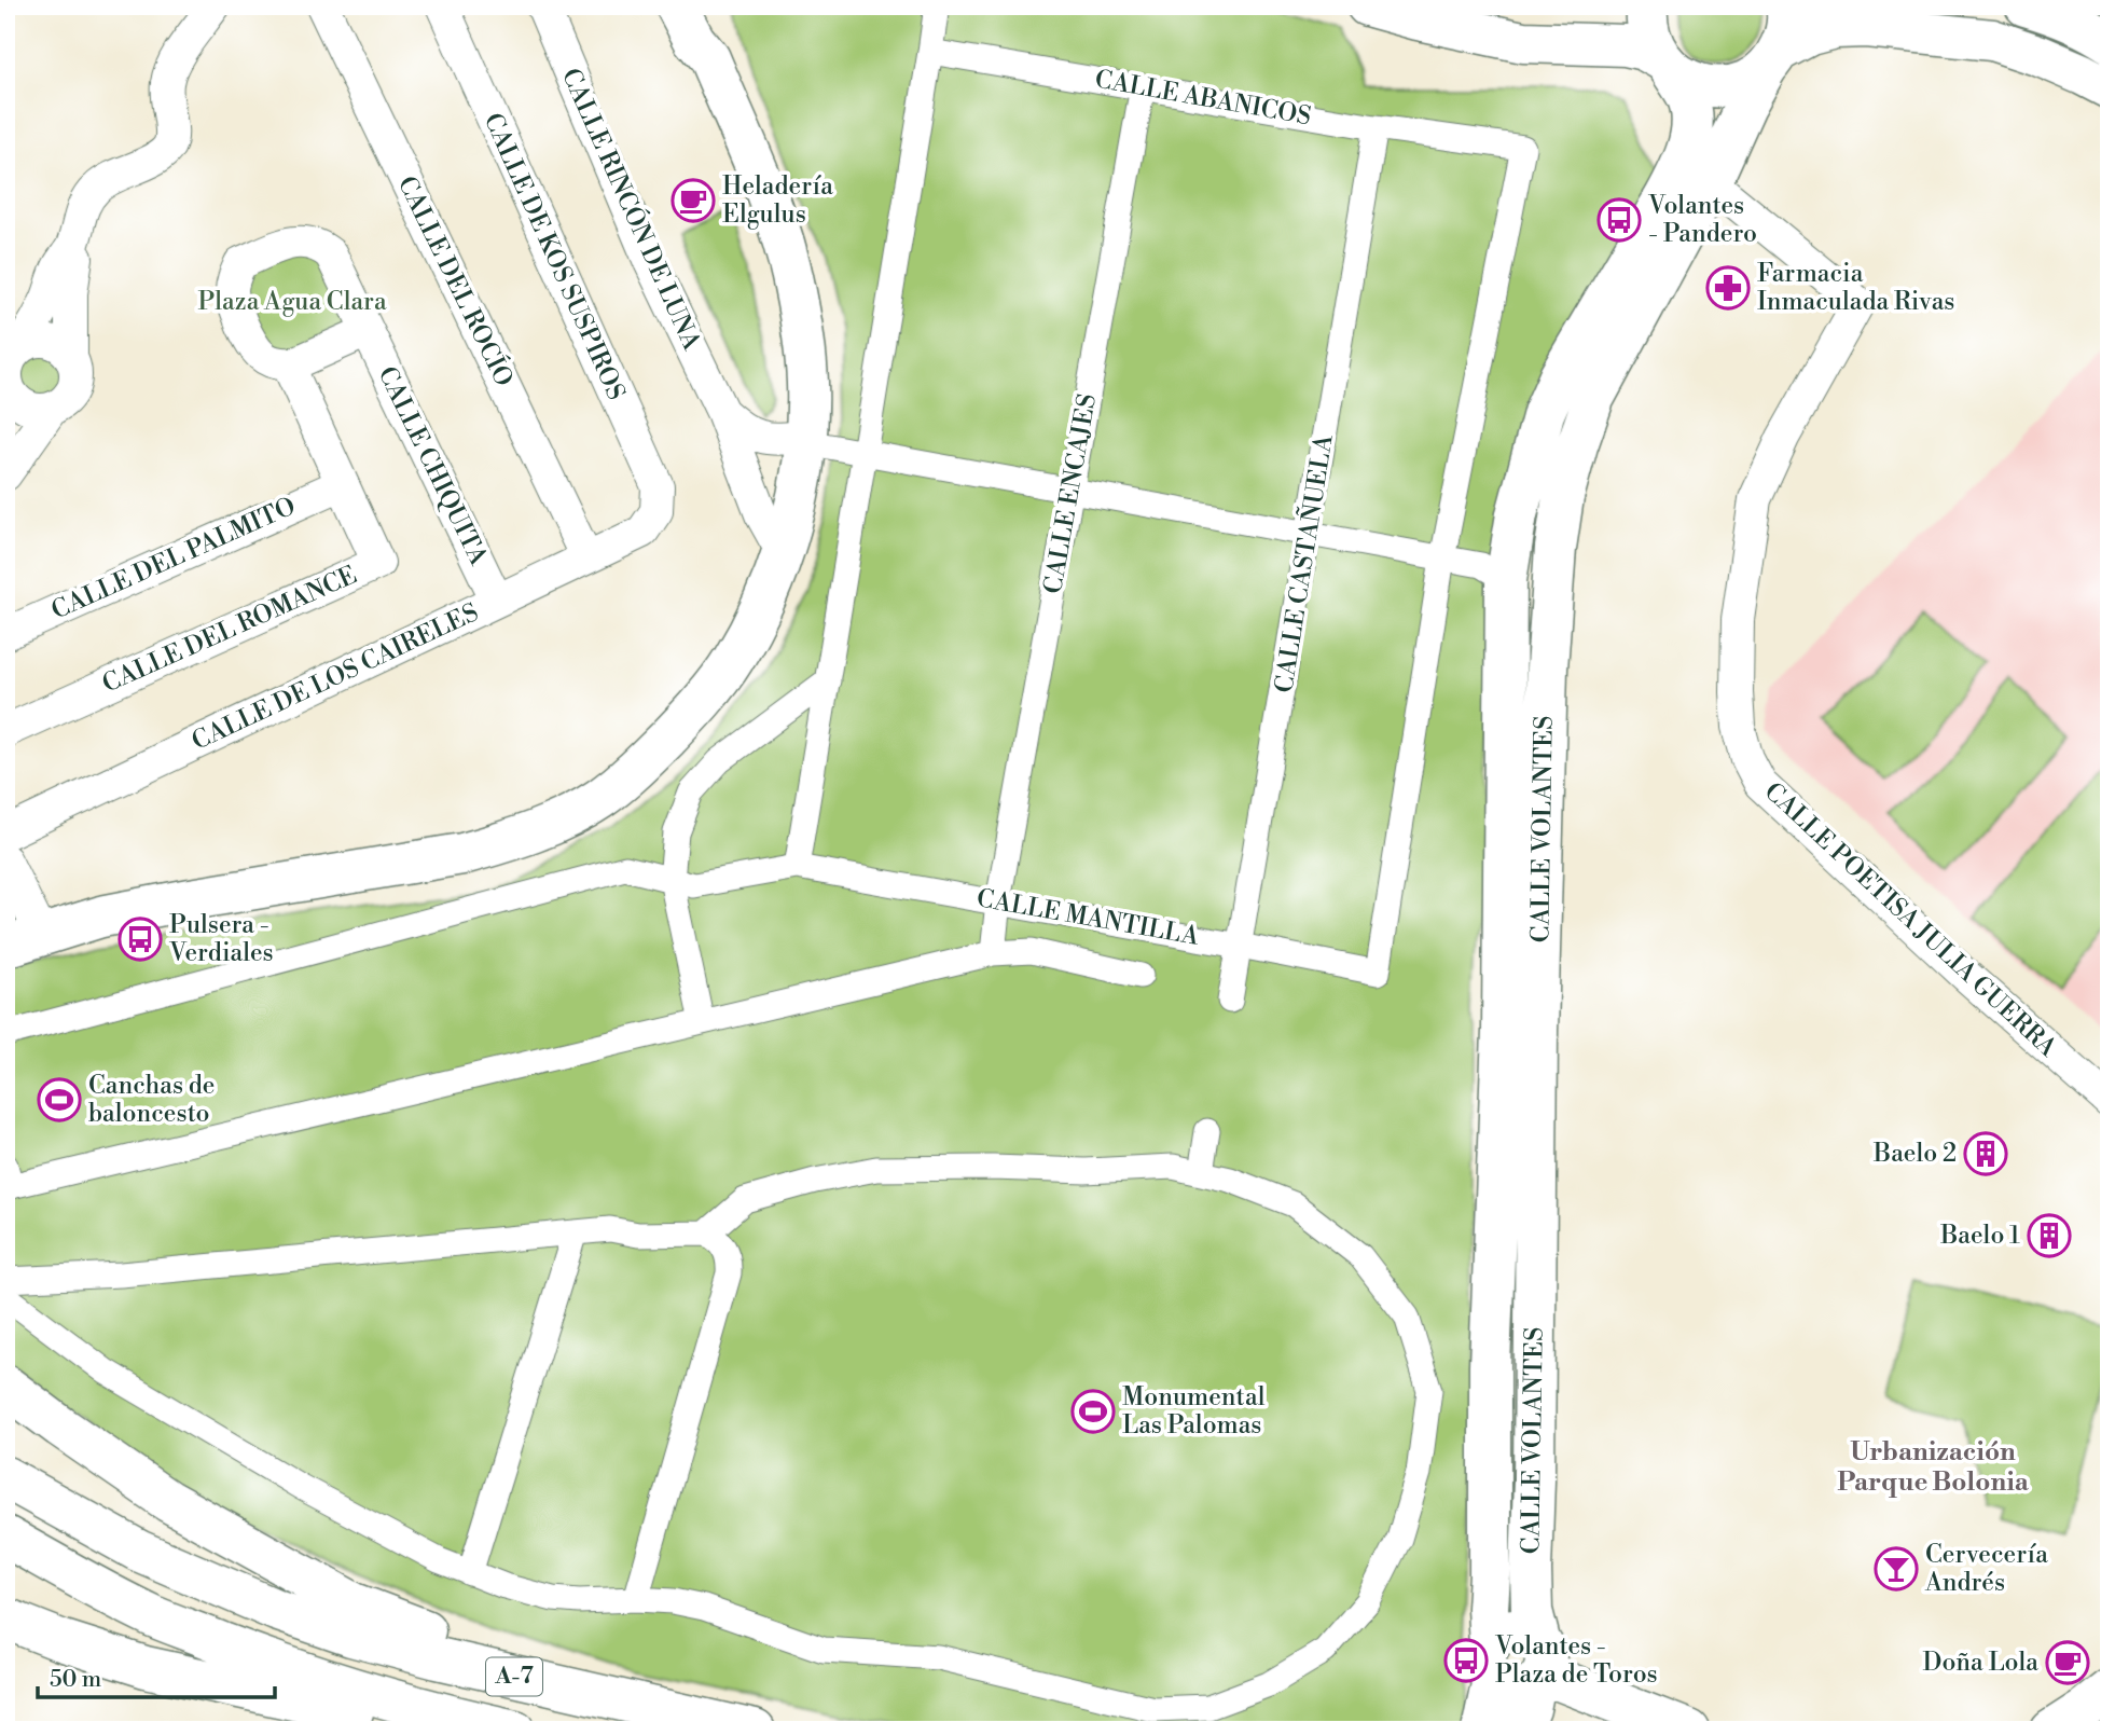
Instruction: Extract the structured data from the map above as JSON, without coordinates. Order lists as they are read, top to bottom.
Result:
{
  "streets": {
    "main road": ["CALLE VOLANTES", "A-7"],
    "street": [
      "CALLE ABANICOS",
      "CALLE RINCÓN DE LUNA",
      "CALLE DE KOS SUSPIROS",
      "CALLE DEL ROCÍO",
      "CALLE CHIQUITA",
      "CALLE ENCAJES",
      "CALLE DEL PALMITO",
      "CALLE CASTAÑUELA",
      "CALLE DEL ROMANCE",
      "CALLE DE LOS CAIRELES",
      "CALLE MANTILLA",
      "CALLE POETISA JULIA GUERRA"
    ]
  },
  "crossings": [
    ["CALLE ABANICOS", "CALLE ENCAJES"],
    ["CALLE ABANICOS", "CALLE CASTAÑUELA"],
    ["CALLE ABANICOS", "CALLE MANTILLA"],
    ["CALLE DE KOS SUSPIROS", "CALLE DE LOS CAIRELES"],
    ["CALLE DEL ROCÍO", "CALLE DE LOS CAIRELES"],
    ["CALLE CHIQUITA", "CALLE DEL ROMANCE"],
    ["CALLE CHIQUITA", "CALLE DE LOS CAIRELES"],
    ["CALLE ENCAJES", "CALLE MANTILLA"],
    ["CALLE DEL PALMITO", "CALLE DEL ROMANCE"],
    ["CALLE CASTAÑUELA", "CALLE MANTILLA"],
    ["CALLE VOLANTES", "CALLE POETISA JULIA GUERRA"]
  ],
  "districts": ["Urbanización Parque Bolonia"],
  "parks": ["Plaza Agua Clara"],
  "places": {
    "cafe": ["Heladería Elgulus", "Doña Lola"],
    "bus stop": ["Volantes - Pandero", "Pulsera - Verdiales", "Volantes - Plaza de Toros"],
    "pharmacy": ["Farmacia Inmaculada Rivas"],
    "sports": ["Canchas de baloncesto", "Monumental Las Palomas"],
    "building": ["Baelo 2", "Baelo 1"],
    "bar": ["Cervecería Andrés"]
  },
  "scale_bar": "50 m"
}
